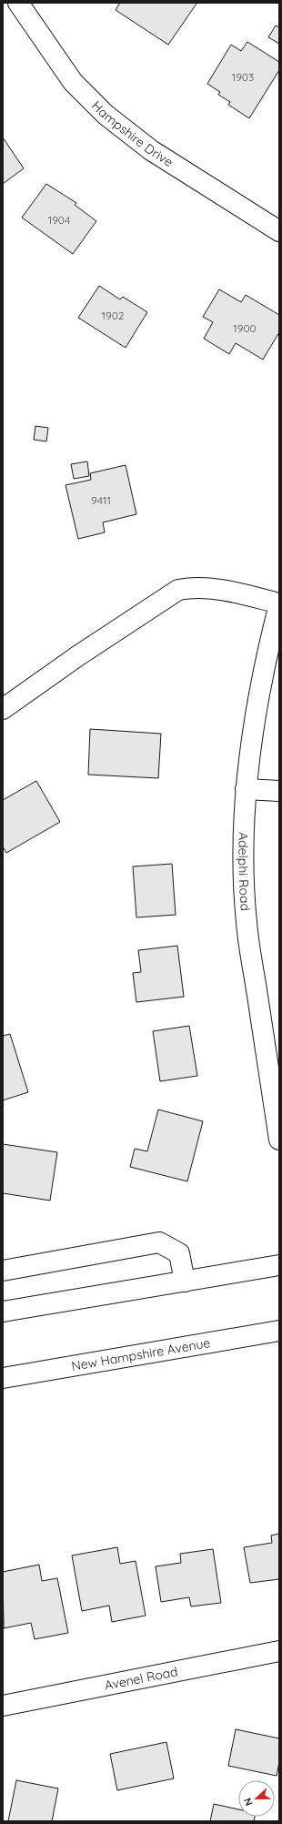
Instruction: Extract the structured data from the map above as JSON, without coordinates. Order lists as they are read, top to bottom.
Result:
{
  "streets": {
    "main road": [
      "Hampshire Drive",
      "Adelphi Road",
      "New Hampshire Avenue",
      "Avenel Road"
    ]
  },
  "house_numbers": [
    "1903",
    "1904",
    "1902",
    "1900",
    "9411"
  ],
  "north": "left"
}
